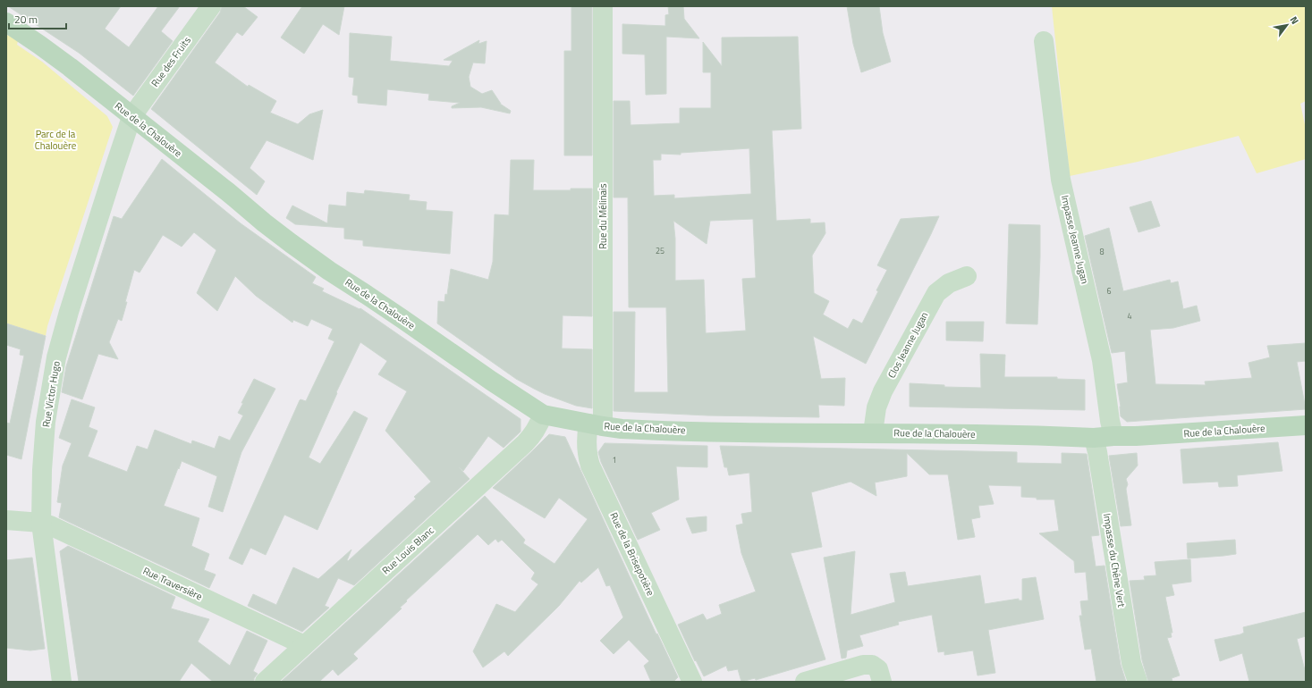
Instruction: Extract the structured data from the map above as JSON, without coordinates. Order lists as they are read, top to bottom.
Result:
{
  "streets": {
    "street": [
      "Rue des Fruits",
      "Rue de la Chalouère",
      "Rue du Mélinais",
      "Impasse Jeanne Jugan",
      "Clos Jeanne Jugan",
      "Rue Victor Hugo",
      "Rue Louis Blanc",
      "Rue de la Brisepotière",
      "Impasse du Chêne Vert",
      "Rue Traversière"
    ]
  },
  "crossings": [
    ["Rue des Fruits", "Rue de la Chalouère"],
    ["Rue des Fruits", "Rue Victor Hugo"],
    ["Rue de la Chalouère", "Rue du Mélinais"],
    ["Rue de la Chalouère", "Impasse Jeanne Jugan"],
    ["Rue de la Chalouère", "Clos Jeanne Jugan"],
    ["Rue de la Chalouère", "Rue Victor Hugo"],
    ["Rue de la Chalouère", "Rue Louis Blanc"],
    ["Rue de la Chalouère", "Rue de la Brisepotière"],
    ["Rue de la Chalouère", "Impasse du Chêne Vert"],
    ["Rue du Mélinais", "Rue de la Brisepotière"],
    ["Rue Victor Hugo", "Rue Traversière"],
    ["Rue Louis Blanc", "Rue Traversière"]
  ],
  "parks": ["Parc de la Chalouère"],
  "house_numbers": [
    "25",
    "8",
    "6",
    "4",
    "1"
  ],
  "scale_bar": "20 m",
  "north": "top right"
}
